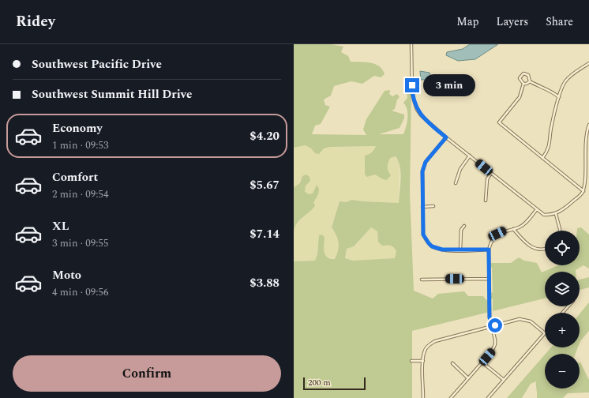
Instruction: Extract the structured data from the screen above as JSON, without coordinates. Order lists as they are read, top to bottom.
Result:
{
  "scale_bar": "200 m",
  "page": {
    "header": "Ridey",
    "nav": ["Map", "Layers", "Share"],
    "banner": ["Southwest Pacific Drive", "Southwest Summit Hill Drive"],
    "bubble": "3 min",
    "list": [
      {
        "name": "Economy",
        "note": "1 min · 09:53",
        "value": "$4.20"
      },
      {
        "name": "Comfort",
        "note": "2 min · 09:54",
        "value": "$5.67"
      },
      {
        "name": "XL",
        "note": "3 min · 09:55",
        "value": "$7.14"
      },
      {
        "name": "Moto",
        "note": "4 min · 09:56",
        "value": "$3.88"
      }
    ],
    "map_buttons": ["+", "−"],
    "buttons": "Confirm",
    "scale": "200 m"
  }
}
